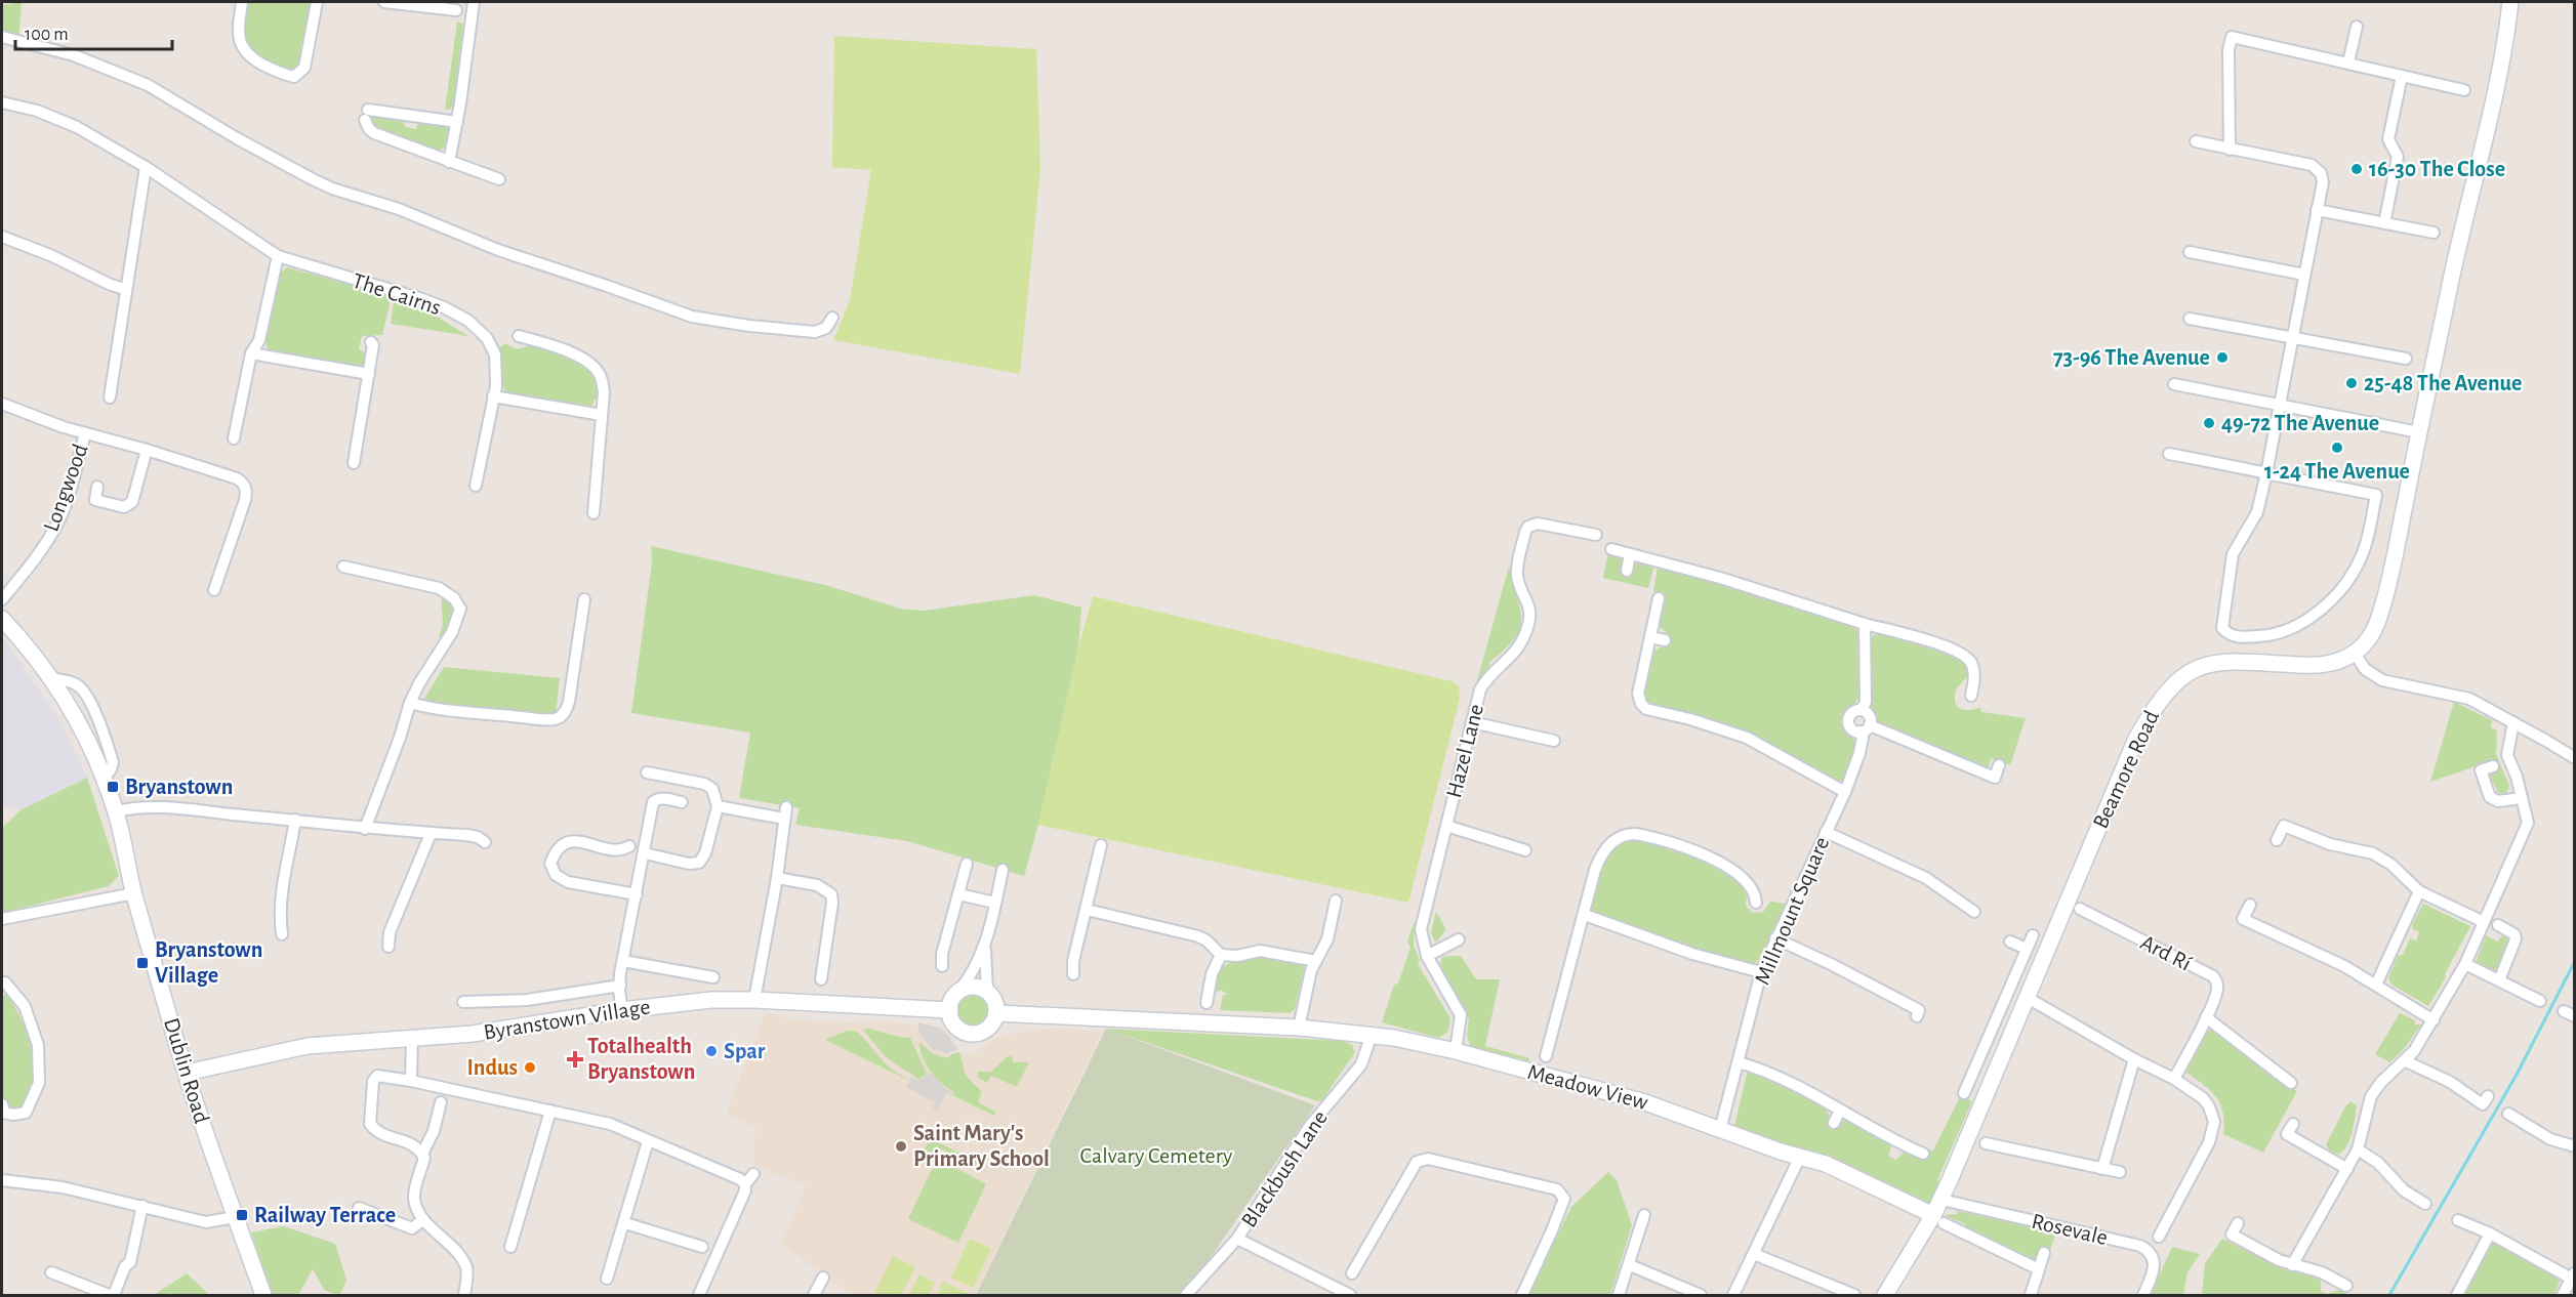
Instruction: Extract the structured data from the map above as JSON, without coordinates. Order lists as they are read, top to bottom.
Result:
{
  "streets": {
    "main road": [
      "Beamore Road",
      "Byranstown Village",
      "Dublin Road",
      "Meadow View"
    ],
    "street": [
      "The Cairns",
      "Longwood",
      "Hazel Lane",
      "Millmount Square",
      "Ard Rí",
      "Blackbush Lane",
      "Rosevale"
    ]
  },
  "crossings": [
    ["Hazel Lane", "Meadow View"],
    ["Beamore Road", "Meadow View"],
    ["Beamore Road", "Rosevale"],
    ["Millmount Square", "Meadow View"],
    ["Byranstown Village", "Dublin Road"],
    ["Byranstown Village", "Meadow View"],
    ["Meadow View", "Blackbush Lane"],
    ["Meadow View", "Rosevale"]
  ],
  "parks": ["Calvary Cemetery"],
  "places": {
    "other": [
      "16-30 The Close",
      "73-96 The Avenue",
      "25-48 The Avenue",
      "49-72 The Avenue",
      "1-24 The Avenue",
      "Spar",
      "Indus",
      "Saint Mary's Primary School"
    ],
    "transit": ["Bryanstown", "Bryanstown Village", "Railway Terrace"],
    "health": ["Totalhealth Bryanstown"]
  },
  "scale_bar": "100 m"
}
